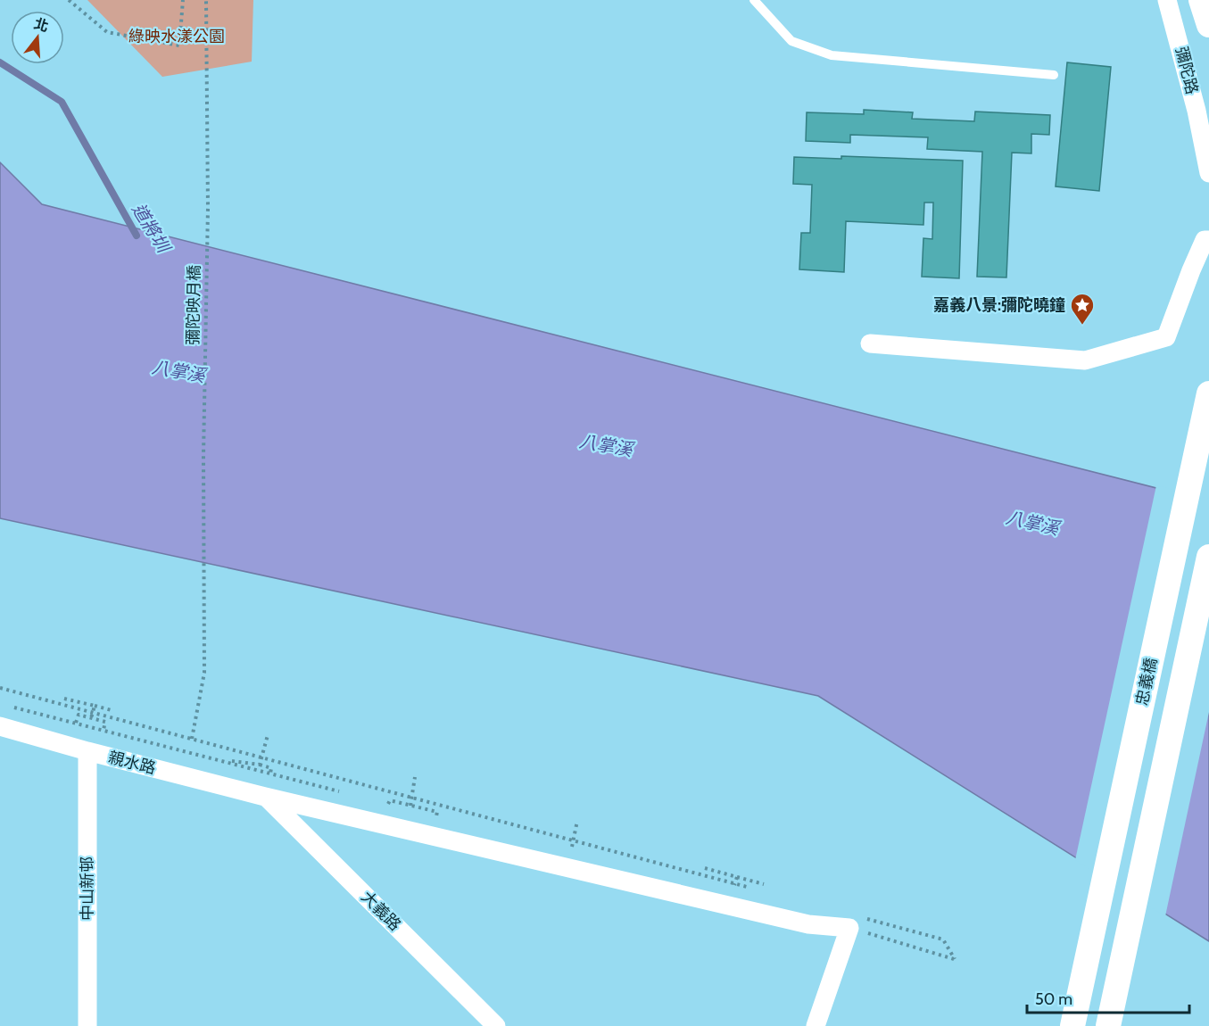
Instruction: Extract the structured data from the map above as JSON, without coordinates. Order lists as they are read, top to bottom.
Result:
{
  "streets": {
    "street": [
      "彌陀路",
      "忠義橋",
      "親水路",
      "中山新邨",
      "大義路"
    ],
    "path": ["彌陀映月橋"]
  },
  "crossings": [
    ["親水路", "中山新邨"],
    ["親水路", "大義路"]
  ],
  "water": ["道將圳", "八掌溪"],
  "parks": ["綠映水漾公園"],
  "places": {
    "place": ["嘉義八景:彌陀曉鐘"]
  },
  "scale_bar": "50 m",
  "north": "top"
}
